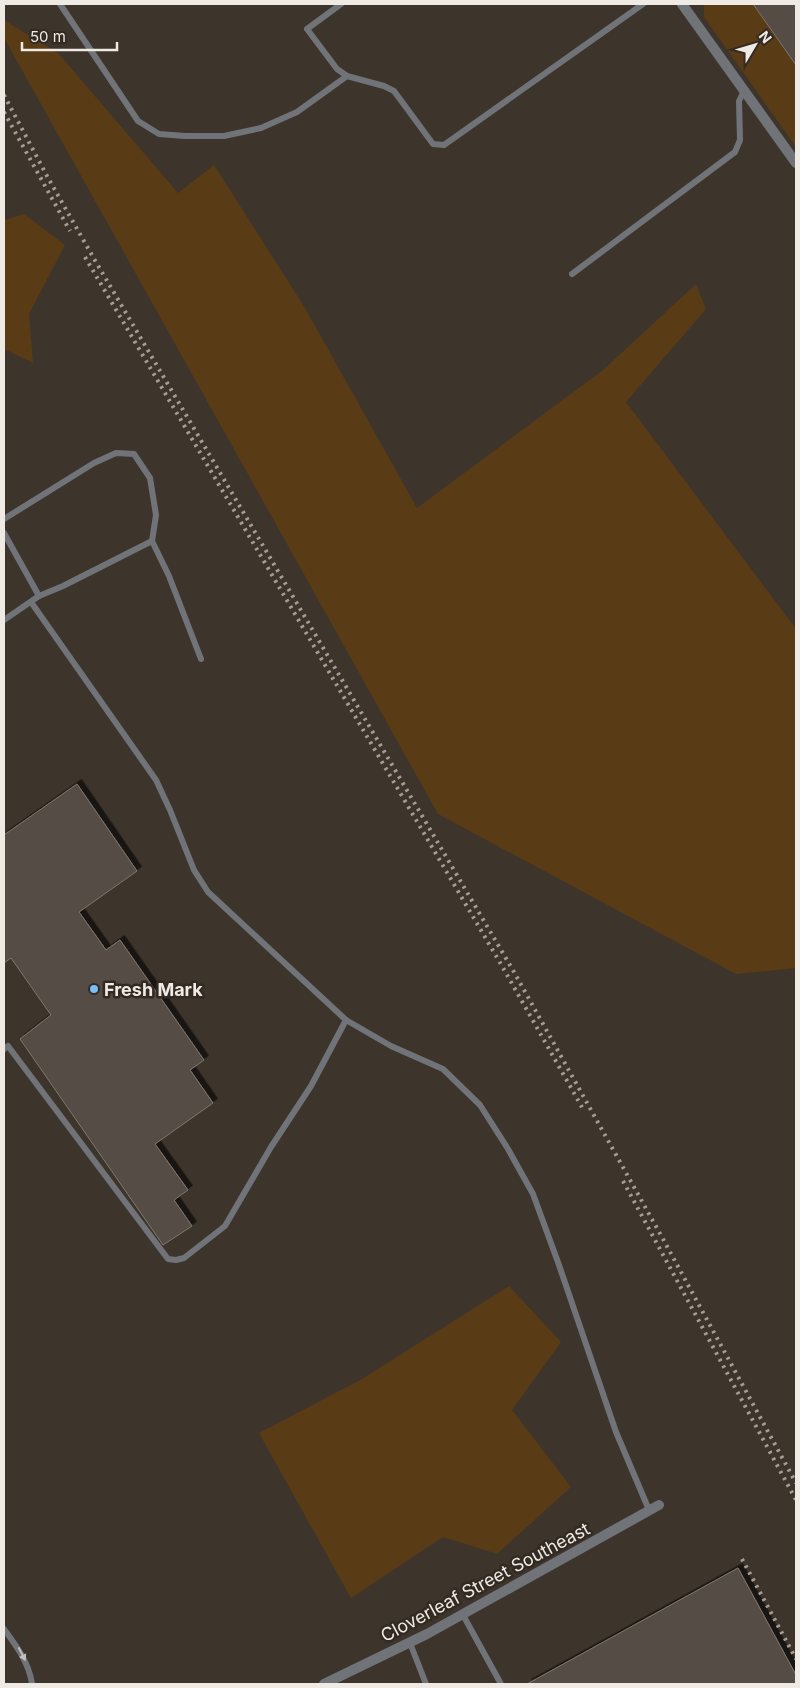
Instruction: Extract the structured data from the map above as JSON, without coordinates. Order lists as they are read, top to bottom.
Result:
{
  "streets": {
    "street": ["Cloverleaf Street Southeast"]
  },
  "places": ["Fresh Mark"],
  "scale_bar": "50 m",
  "north": "top right"
}
